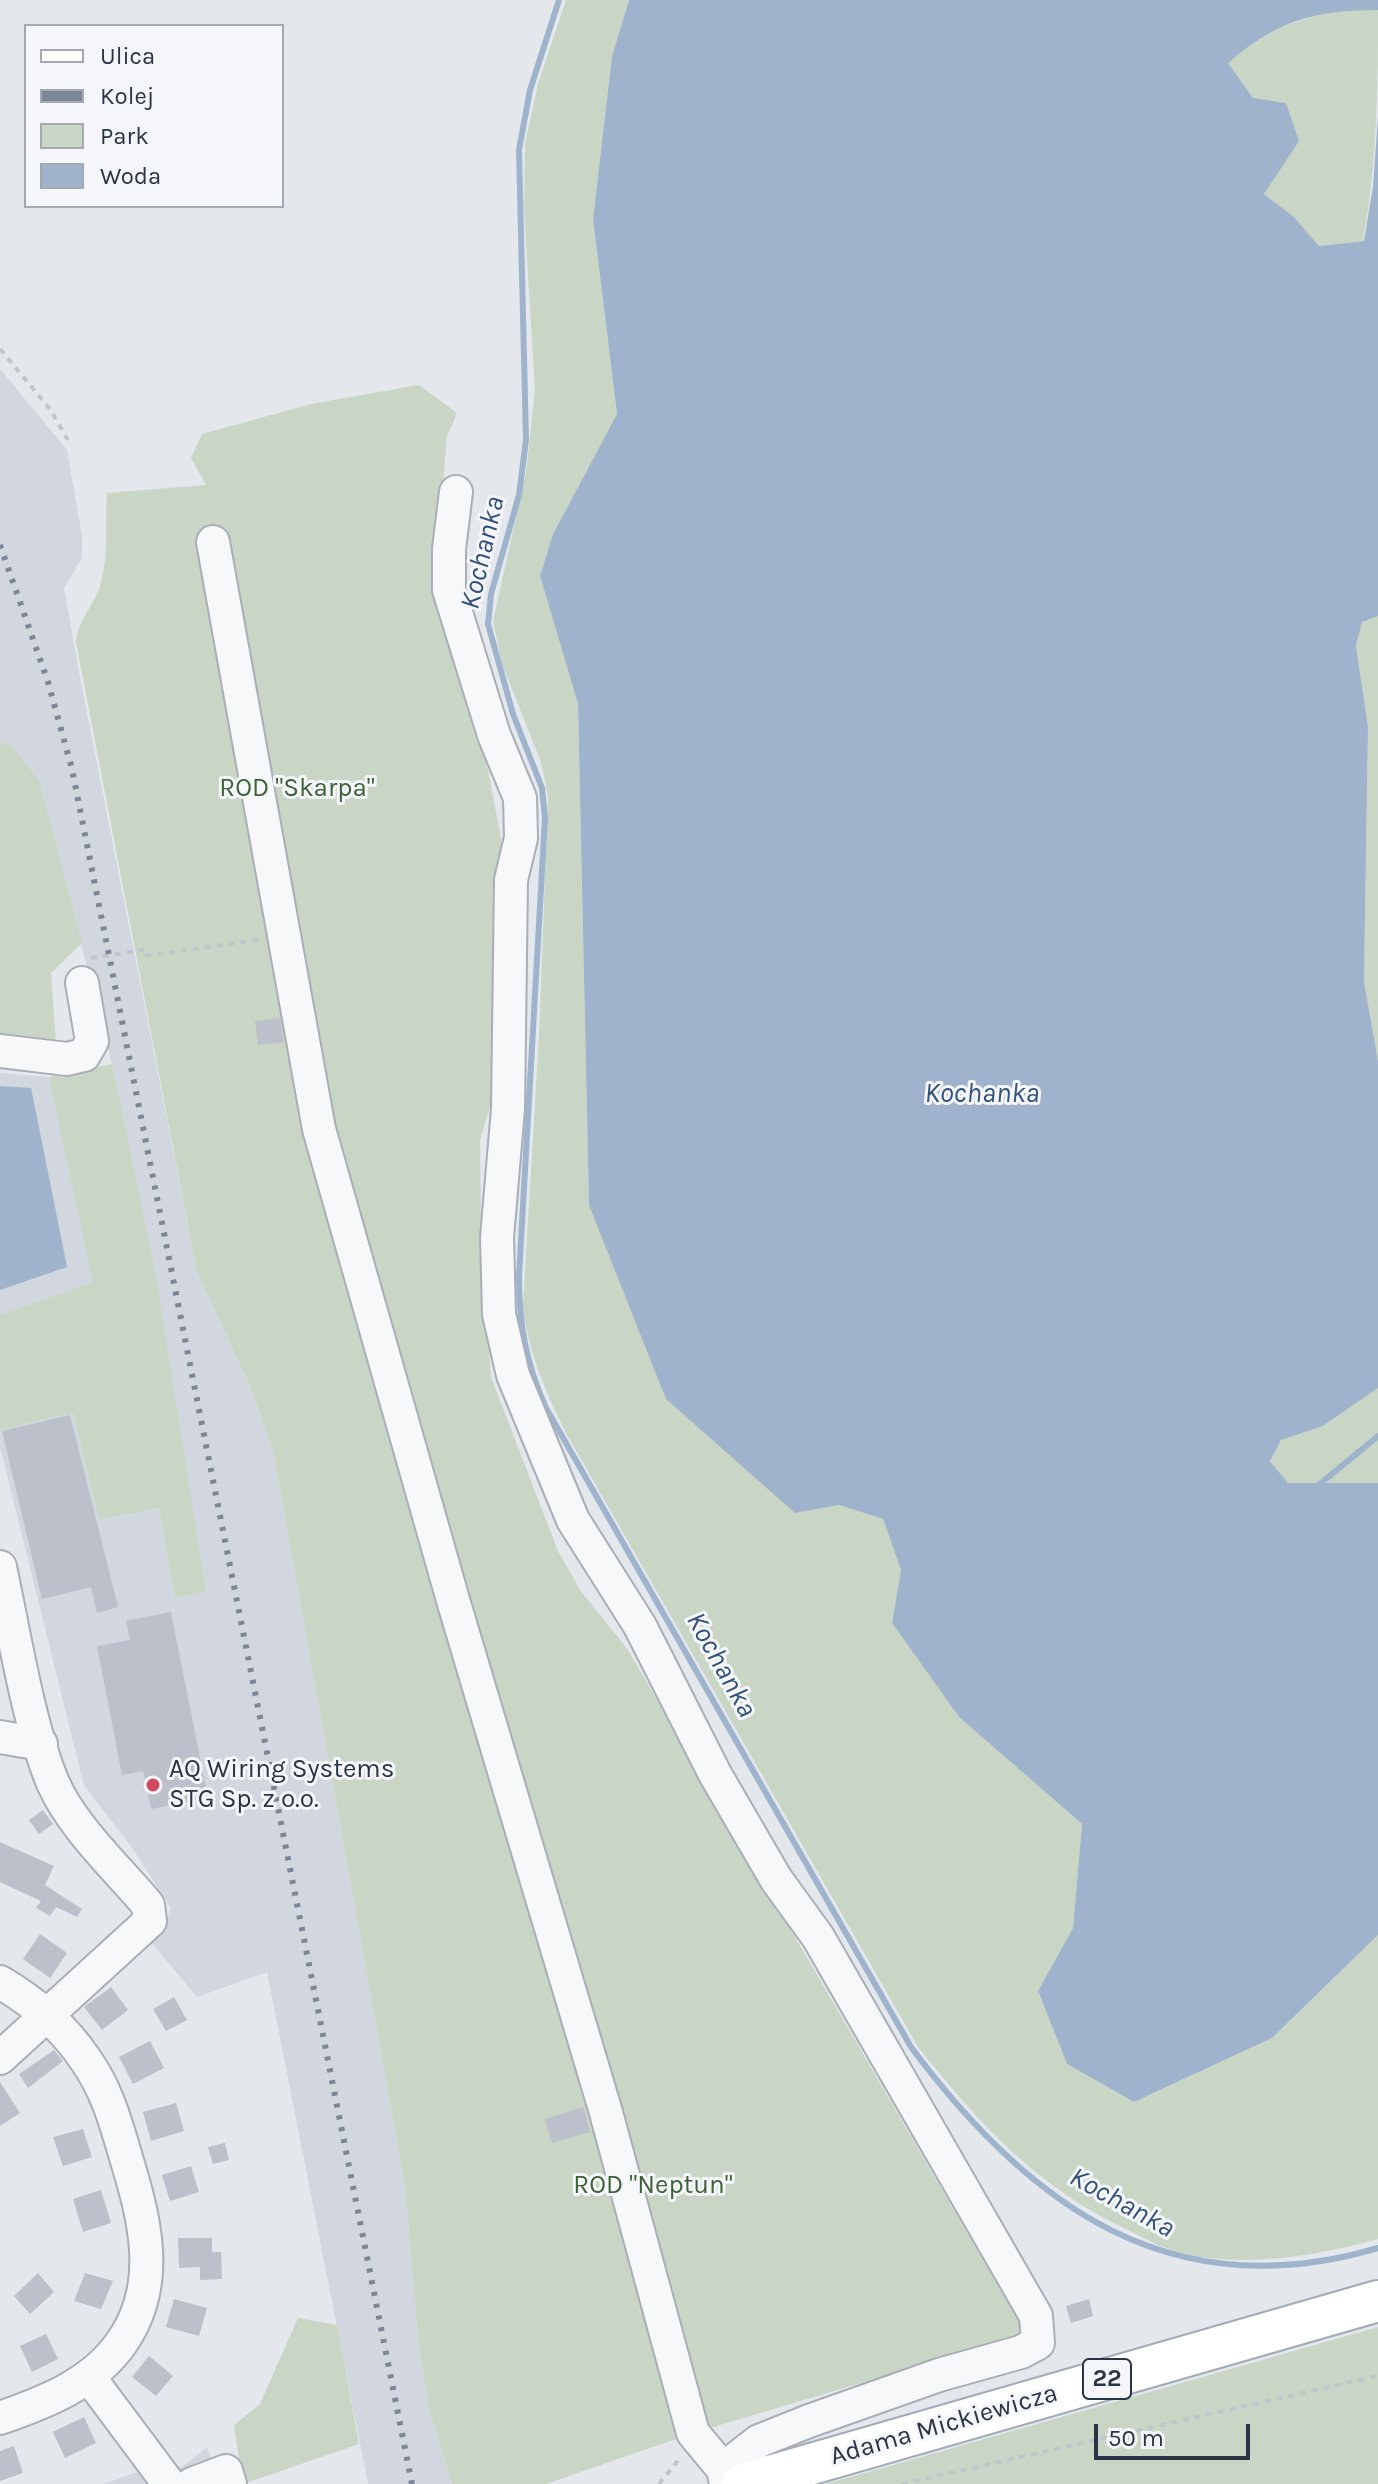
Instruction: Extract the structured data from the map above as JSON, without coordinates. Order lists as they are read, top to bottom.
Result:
{
  "streets": {
    "main road": ["22", "Adama Mickiewicza"]
  },
  "water": ["Kochanka"],
  "parks": ["ROD \"Skarpa\"", "ROD \"Neptun\""],
  "places": ["AQ Wiring Systems STG Sp. z o.o."],
  "legend": [
    "Ulica",
    "Kolej",
    "Park",
    "Woda"
  ],
  "scale_bar": "50 m"
}
